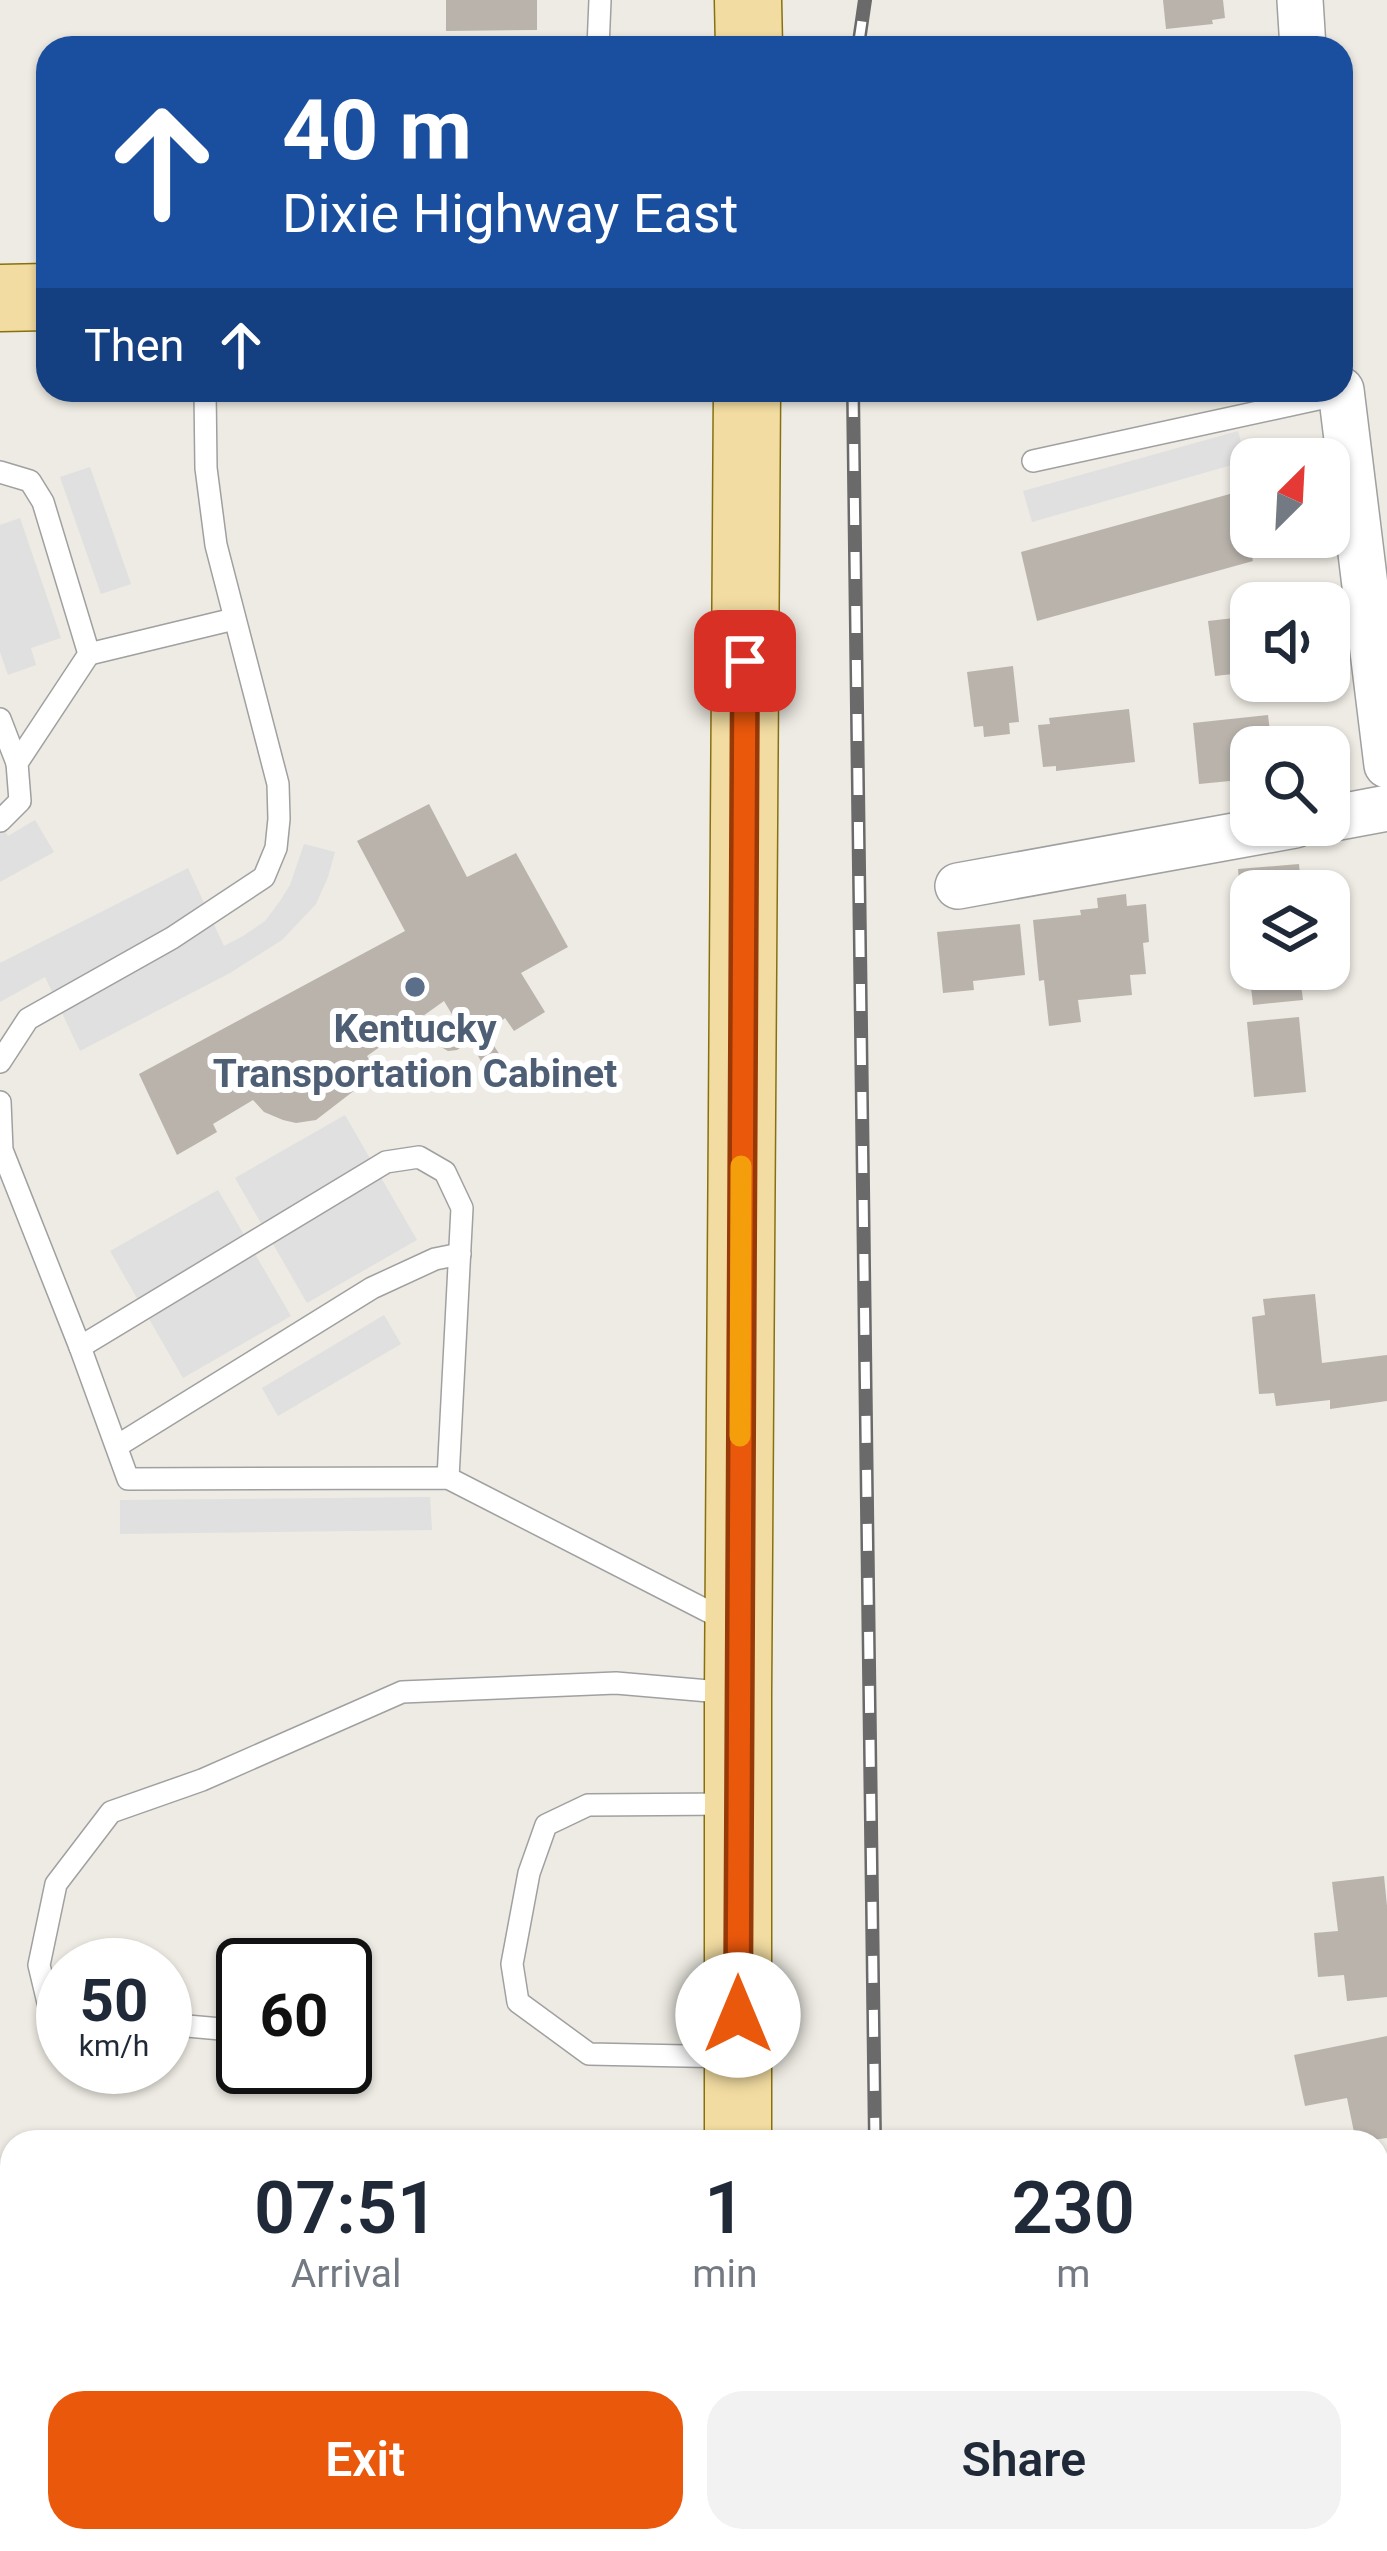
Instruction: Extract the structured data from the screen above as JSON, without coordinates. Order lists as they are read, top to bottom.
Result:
{
  "places": ["Kentucky Transportation Cabinet"],
  "north": "top right",
  "page": {
    "turn": ["40 m", "Dixie Highway East"],
    "then": "Then",
    "speed": "50 km/h",
    "limit": "60",
    "eta": [
      "07:51",
      "Arrival",
      "1",
      "min",
      "230",
      "m"
    ],
    "buttons": ["Exit", "Share"]
  }
}
